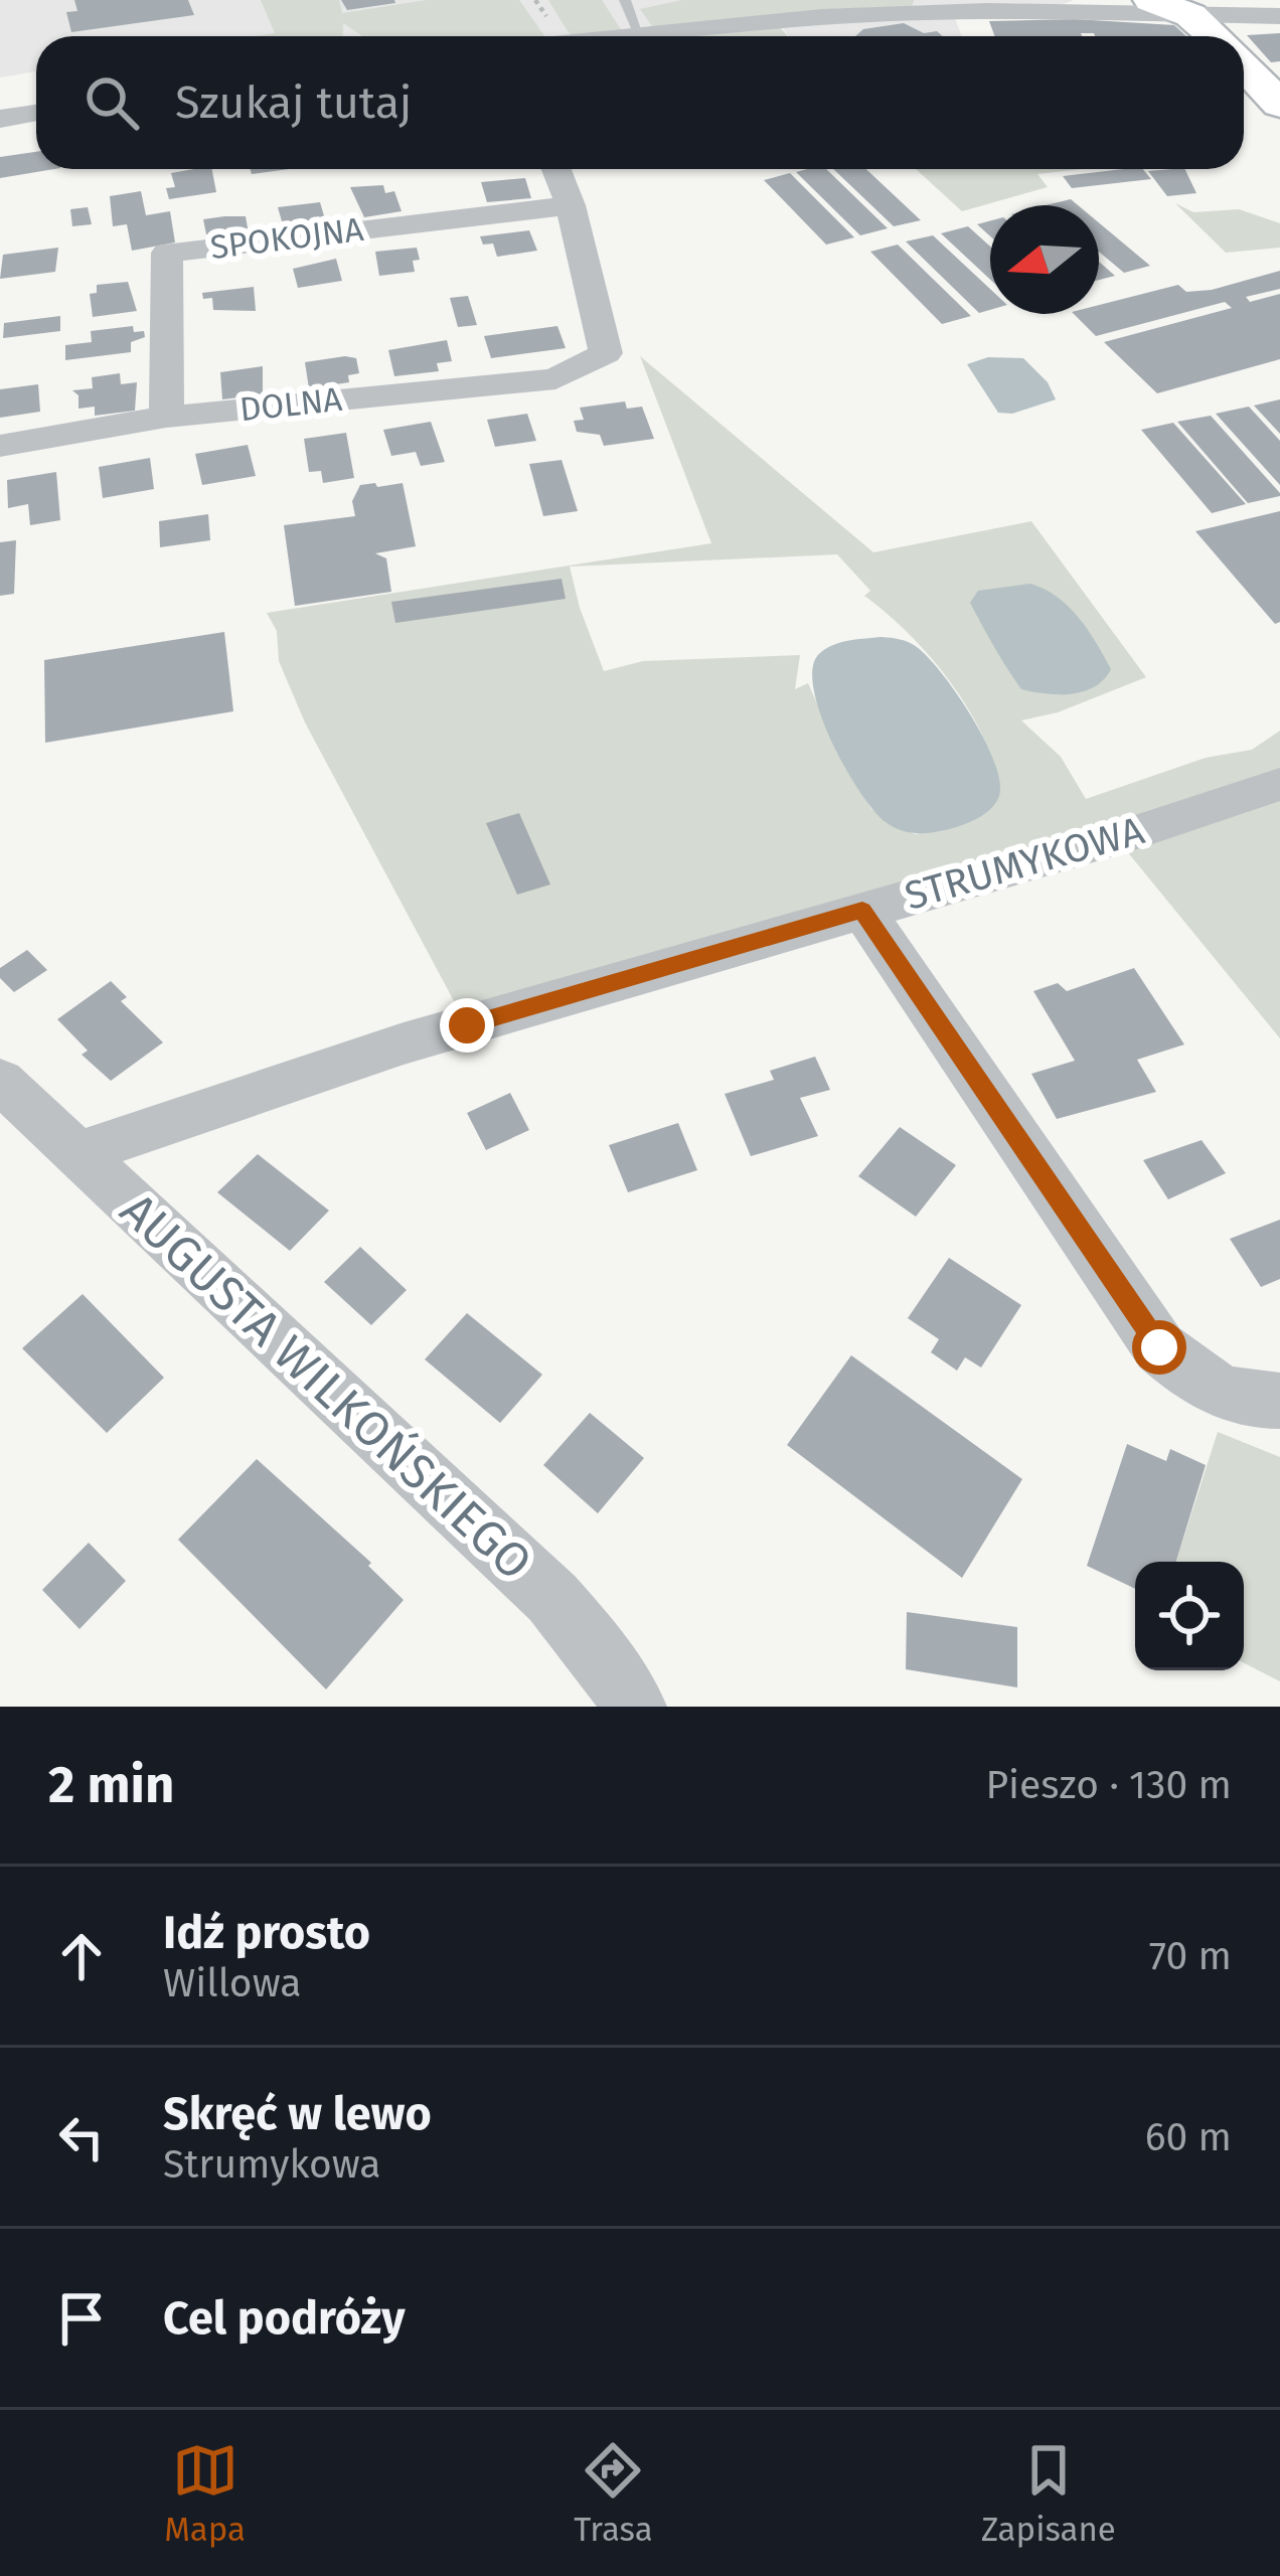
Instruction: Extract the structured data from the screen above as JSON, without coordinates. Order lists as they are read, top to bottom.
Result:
{
  "streets": {
    "street": [
      "SPOKOJNA",
      "DOLNA",
      "STRUMYKOWA",
      "AUGUSTA WILKOŃSKIEGO"
    ]
  },
  "crossings": [
    ["SPOKOJNA", "DOLNA"],
    ["STRUMYKOWA", "AUGUSTA WILKOŃSKIEGO"]
  ],
  "north": "left",
  "page": {
    "search": "Szukaj tutaj",
    "heading": ["2 min", "Pieszo · 130 m"],
    "list": [
      ["Idź prosto", "Willowa", "70 m"],
      ["Skręć w lewo", "Strumykowa", "60 m"],
      "Cel podróży"
    ],
    "nav": ["Mapa", "Trasa", "Zapisane"]
  }
}
